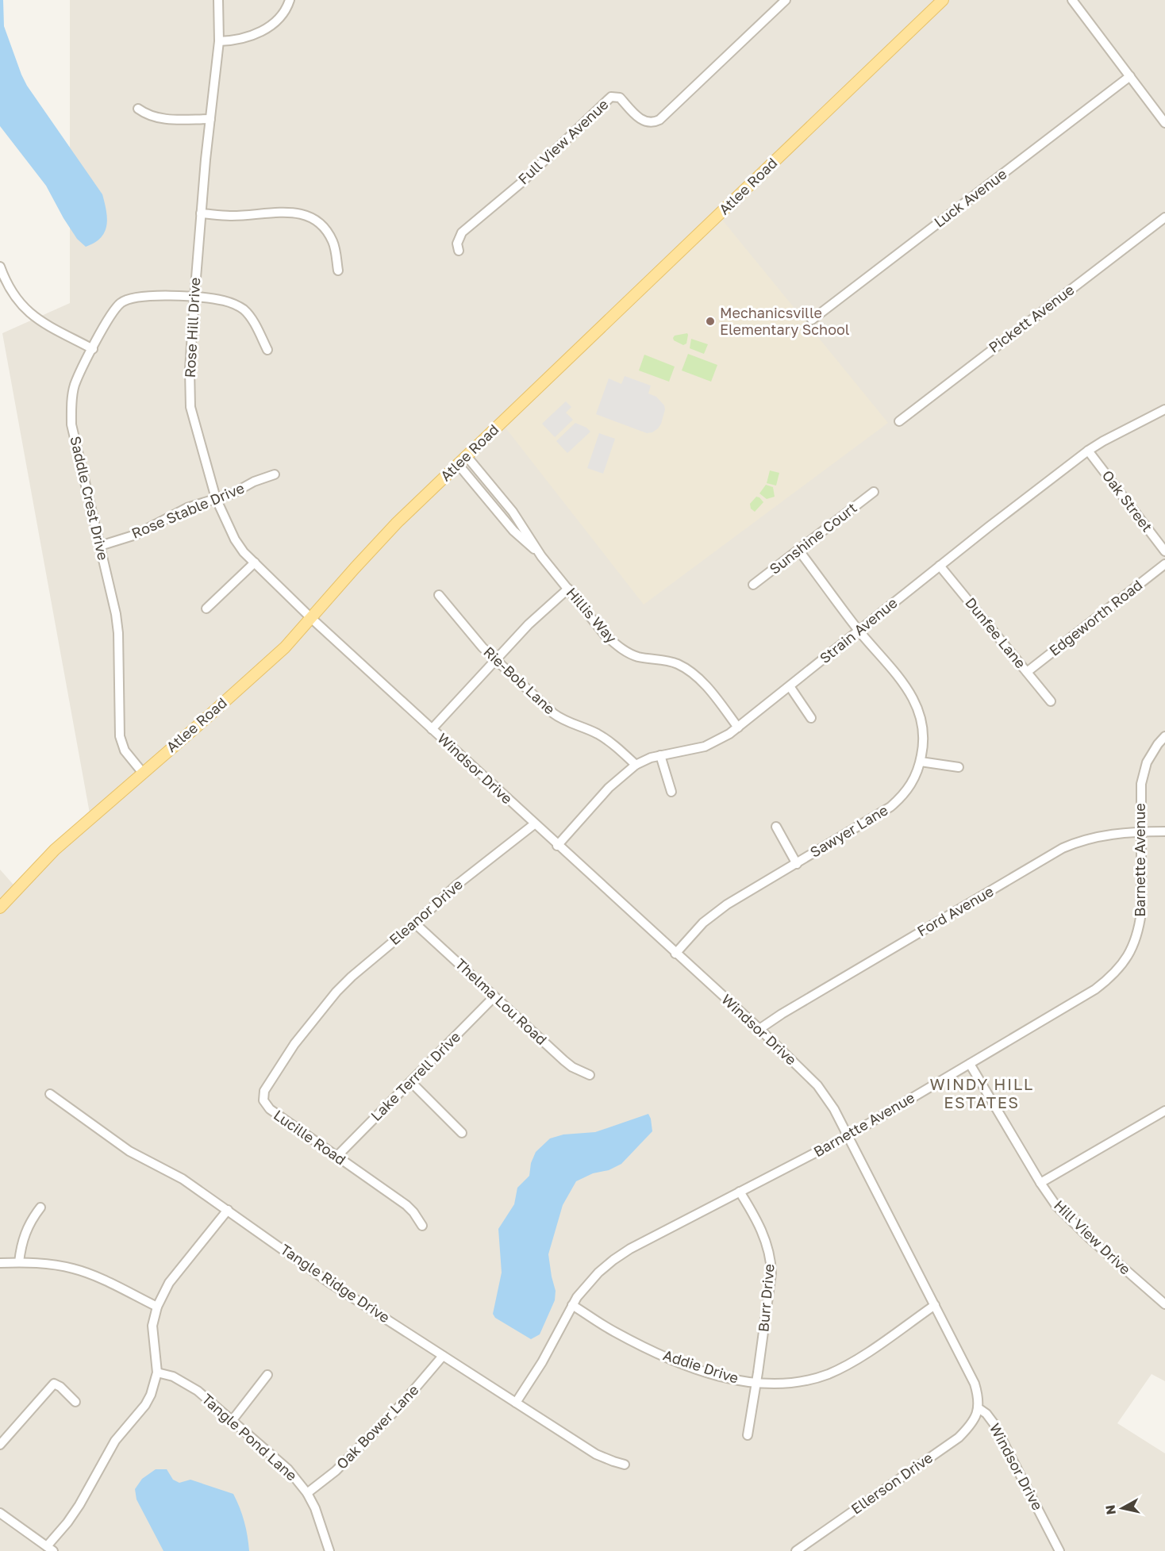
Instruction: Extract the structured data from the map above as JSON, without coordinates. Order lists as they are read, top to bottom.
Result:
{
  "streets": {
    "main road": ["Atlee Road"],
    "street": [
      "Full View Avenue",
      "Luck Avenue",
      "Pickett Avenue",
      "Rose Hill Drive",
      "Saddle Crest Drive",
      "Oak Street",
      "Rose Stable Drive",
      "Sunshine Court",
      "Hillis Way",
      "Edgeworth Road",
      "Strain Avenue",
      "Dunfee Lane",
      "Rie-Bob Lane",
      "Windsor Drive",
      "Sawyer Lane",
      "Barnette Avenue",
      "Ford Avenue",
      "Eleanor Drive",
      "Thelma Lou Road",
      "Lake Terrell Drive",
      "Lucille Road",
      "Hill View Drive",
      "Tangle Ridge Drive",
      "Burr Drive",
      "Addie Drive",
      "Oak Bower Lane",
      "Tangle Pond Lane",
      "Ellerson Drive"
    ]
  },
  "crossings": [
    ["Atlee Road", "Rose Hill Drive"],
    ["Atlee Road", "Saddle Crest Drive"],
    ["Atlee Road", "Hillis Way"],
    ["Atlee Road", "Windsor Drive"],
    ["Rose Hill Drive", "Saddle Crest Drive"],
    ["Rose Hill Drive", "Rose Stable Drive"],
    ["Rose Hill Drive", "Windsor Drive"],
    ["Saddle Crest Drive", "Rose Stable Drive"],
    ["Oak Street", "Strain Avenue"],
    ["Sunshine Court", "Sawyer Lane"],
    ["Hillis Way", "Strain Avenue"],
    ["Edgeworth Road", "Dunfee Lane"],
    ["Strain Avenue", "Dunfee Lane"],
    ["Strain Avenue", "Rie-Bob Lane"],
    ["Strain Avenue", "Windsor Drive"],
    ["Strain Avenue", "Sawyer Lane"],
    ["Windsor Drive", "Sawyer Lane"],
    ["Windsor Drive", "Barnette Avenue"],
    ["Windsor Drive", "Ford Avenue"],
    ["Windsor Drive", "Eleanor Drive"],
    ["Windsor Drive", "Addie Drive"],
    ["Windsor Drive", "Ellerson Drive"],
    ["Barnette Avenue", "Ford Avenue"],
    ["Barnette Avenue", "Hill View Drive"],
    ["Barnette Avenue", "Tangle Ridge Drive"],
    ["Barnette Avenue", "Burr Drive"],
    ["Barnette Avenue", "Addie Drive"],
    ["Eleanor Drive", "Thelma Lou Road"],
    ["Eleanor Drive", "Lucille Road"],
    ["Thelma Lou Road", "Lake Terrell Drive"],
    ["Lake Terrell Drive", "Lucille Road"],
    ["Tangle Ridge Drive", "Oak Bower Lane"],
    ["Burr Drive", "Addie Drive"],
    ["Oak Bower Lane", "Tangle Pond Lane"]
  ],
  "districts": ["WINDY HILL ESTATES"],
  "places": ["Mechanicsville Elementary School"],
  "north": "left"
}
